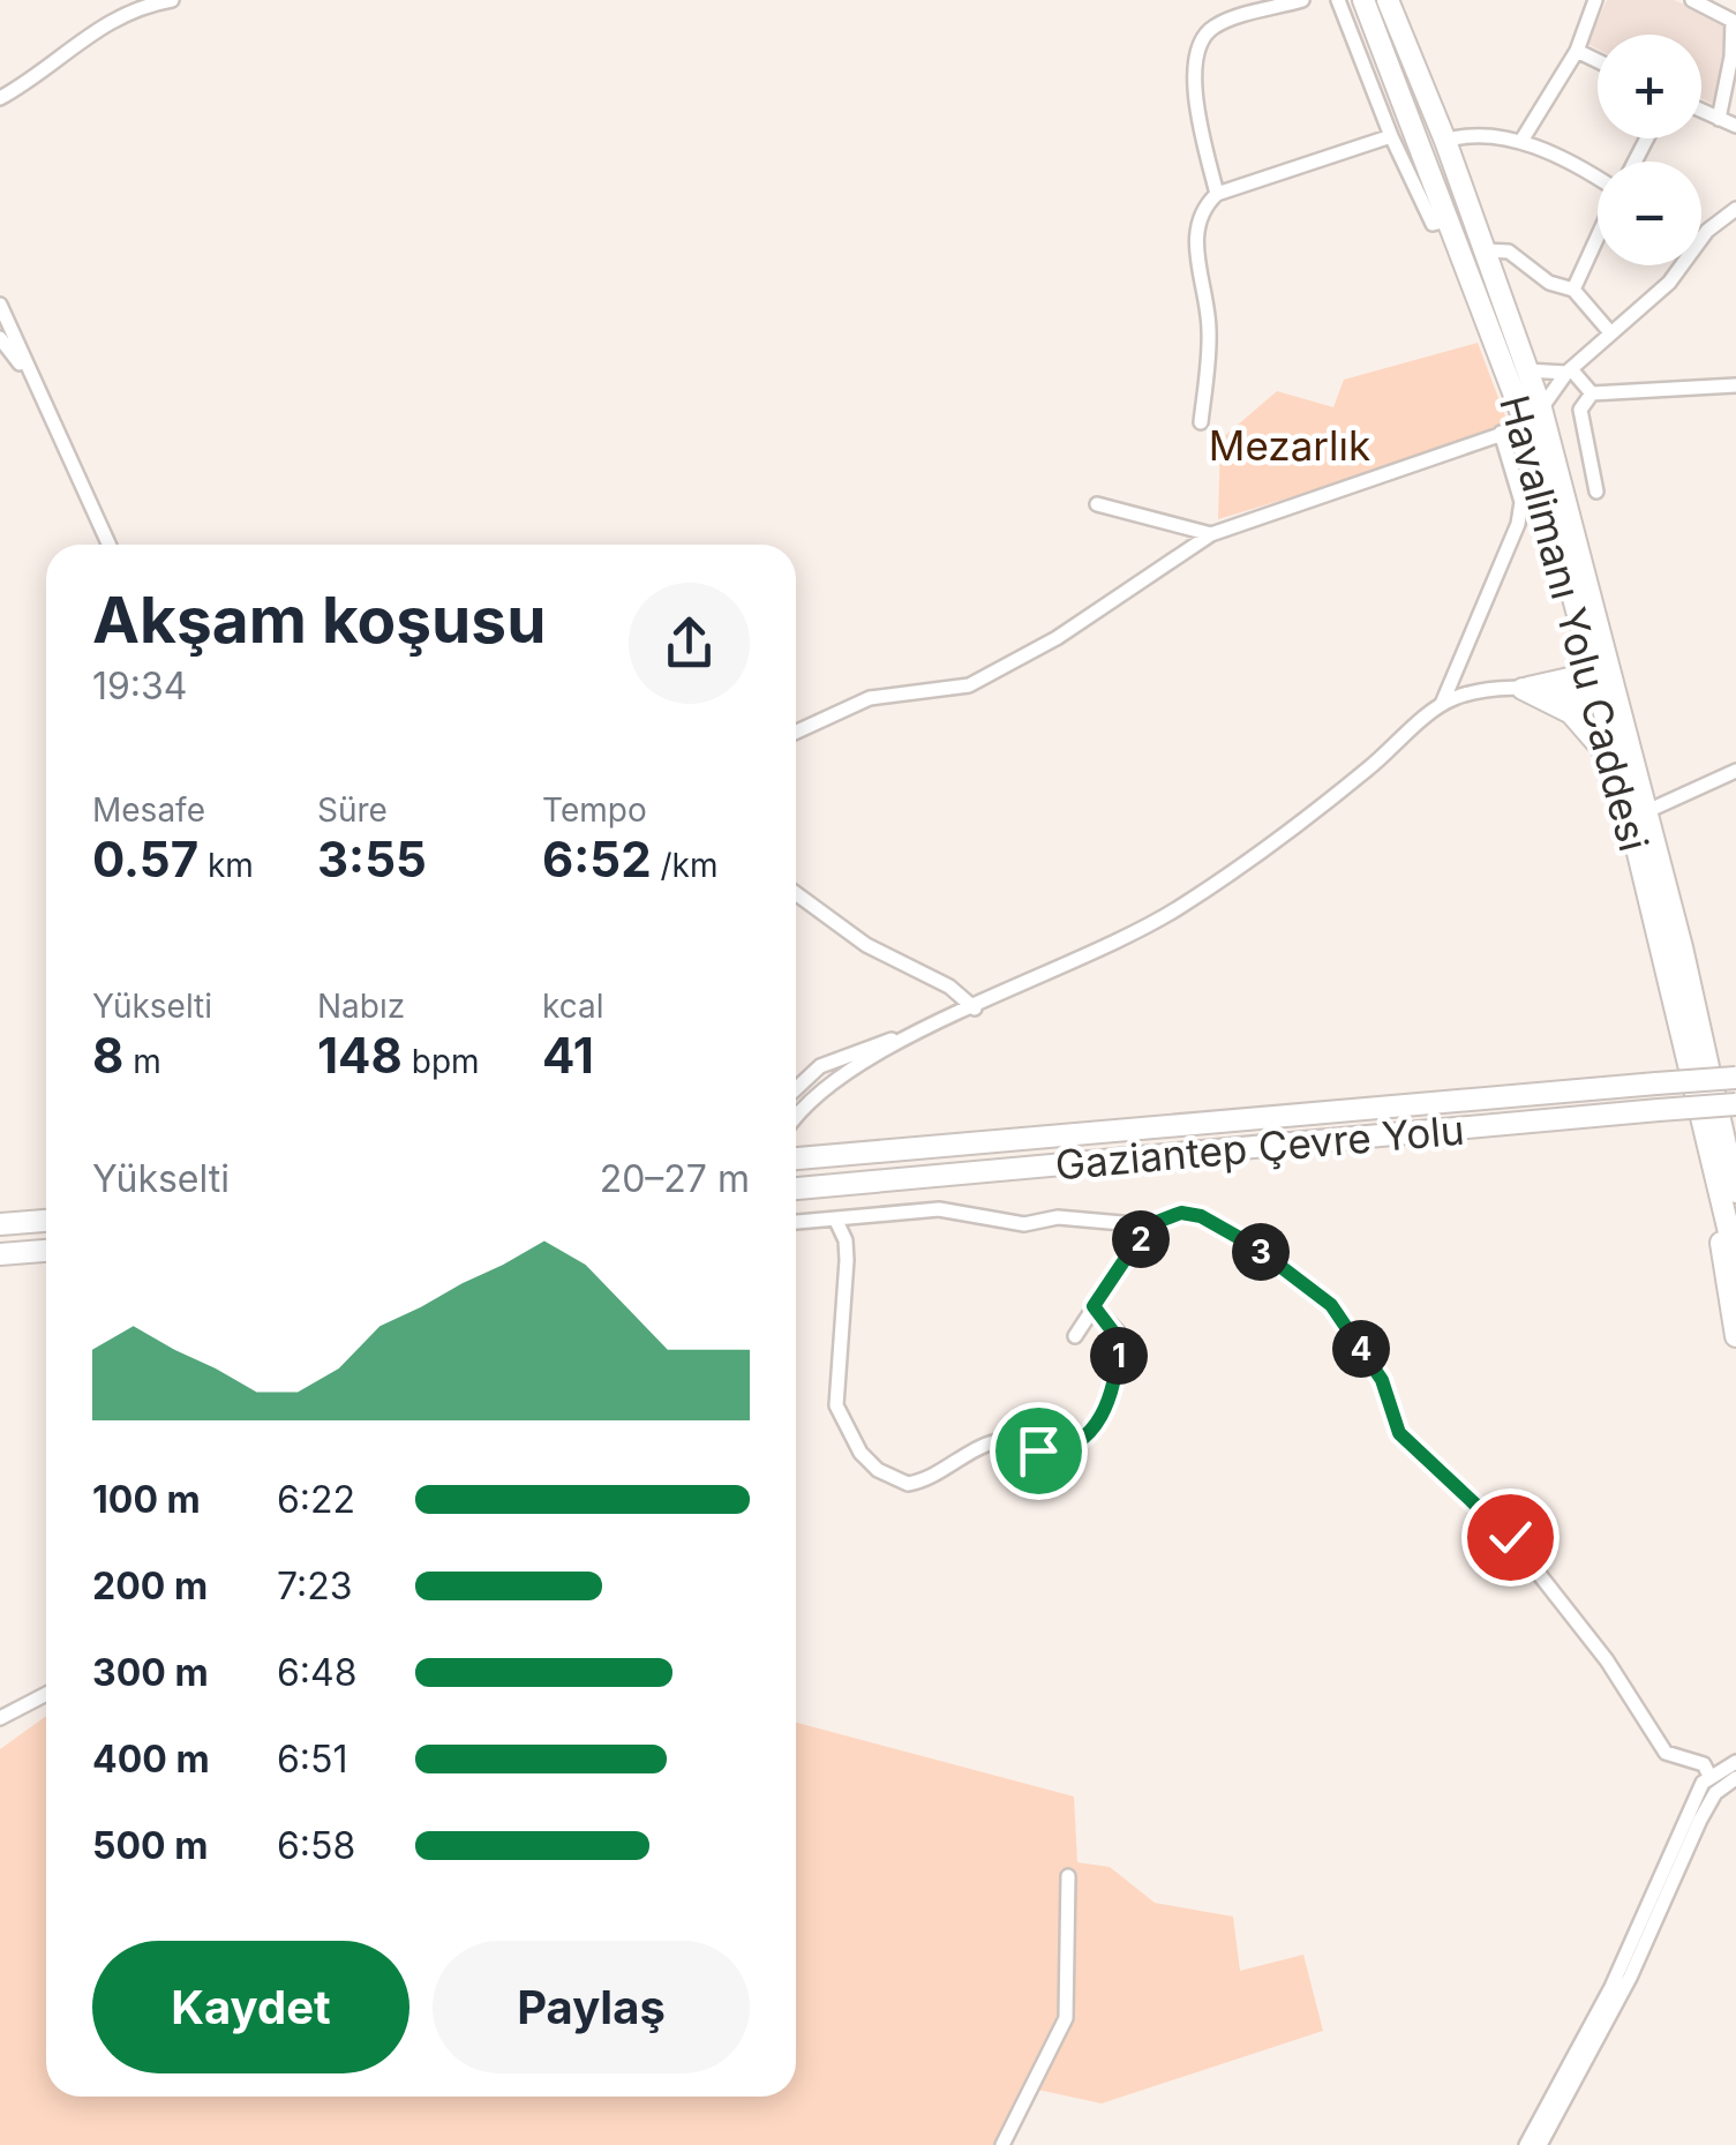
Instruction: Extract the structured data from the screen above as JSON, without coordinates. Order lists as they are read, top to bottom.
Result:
{
  "streets": {
    "highway": ["Havalimanı Yolu Caddesi", "Gaziantep Çevre Yolu"]
  },
  "parks": ["Mezarlık"],
  "page": {
    "map_buttons": ["+", "−"],
    "heading": ["Akşam koşusu", "19:34"],
    "stats": [
      ["Mesafe", "0.57 km"],
      ["Süre", "3:55"],
      ["Tempo", "6:52 /km"],
      ["Yükselti", "8 m"],
      ["Nabız", "148 bpm"],
      ["kcal", "41"]
    ],
    "chart": ["Yükselti", "20–27 m"],
    "pins": [
      "2",
      "3",
      "4",
      "1"
    ],
    "list": [
      {
        "name": "100 m",
        "note": "6:22"
      },
      {
        "name": "200 m",
        "note": "7:23"
      },
      {
        "name": "300 m",
        "note": "6:48"
      },
      {
        "name": "400 m",
        "note": "6:51"
      },
      {
        "name": "500 m",
        "note": "6:58"
      }
    ],
    "buttons": ["Kaydet", "Paylaş"]
  }
}
